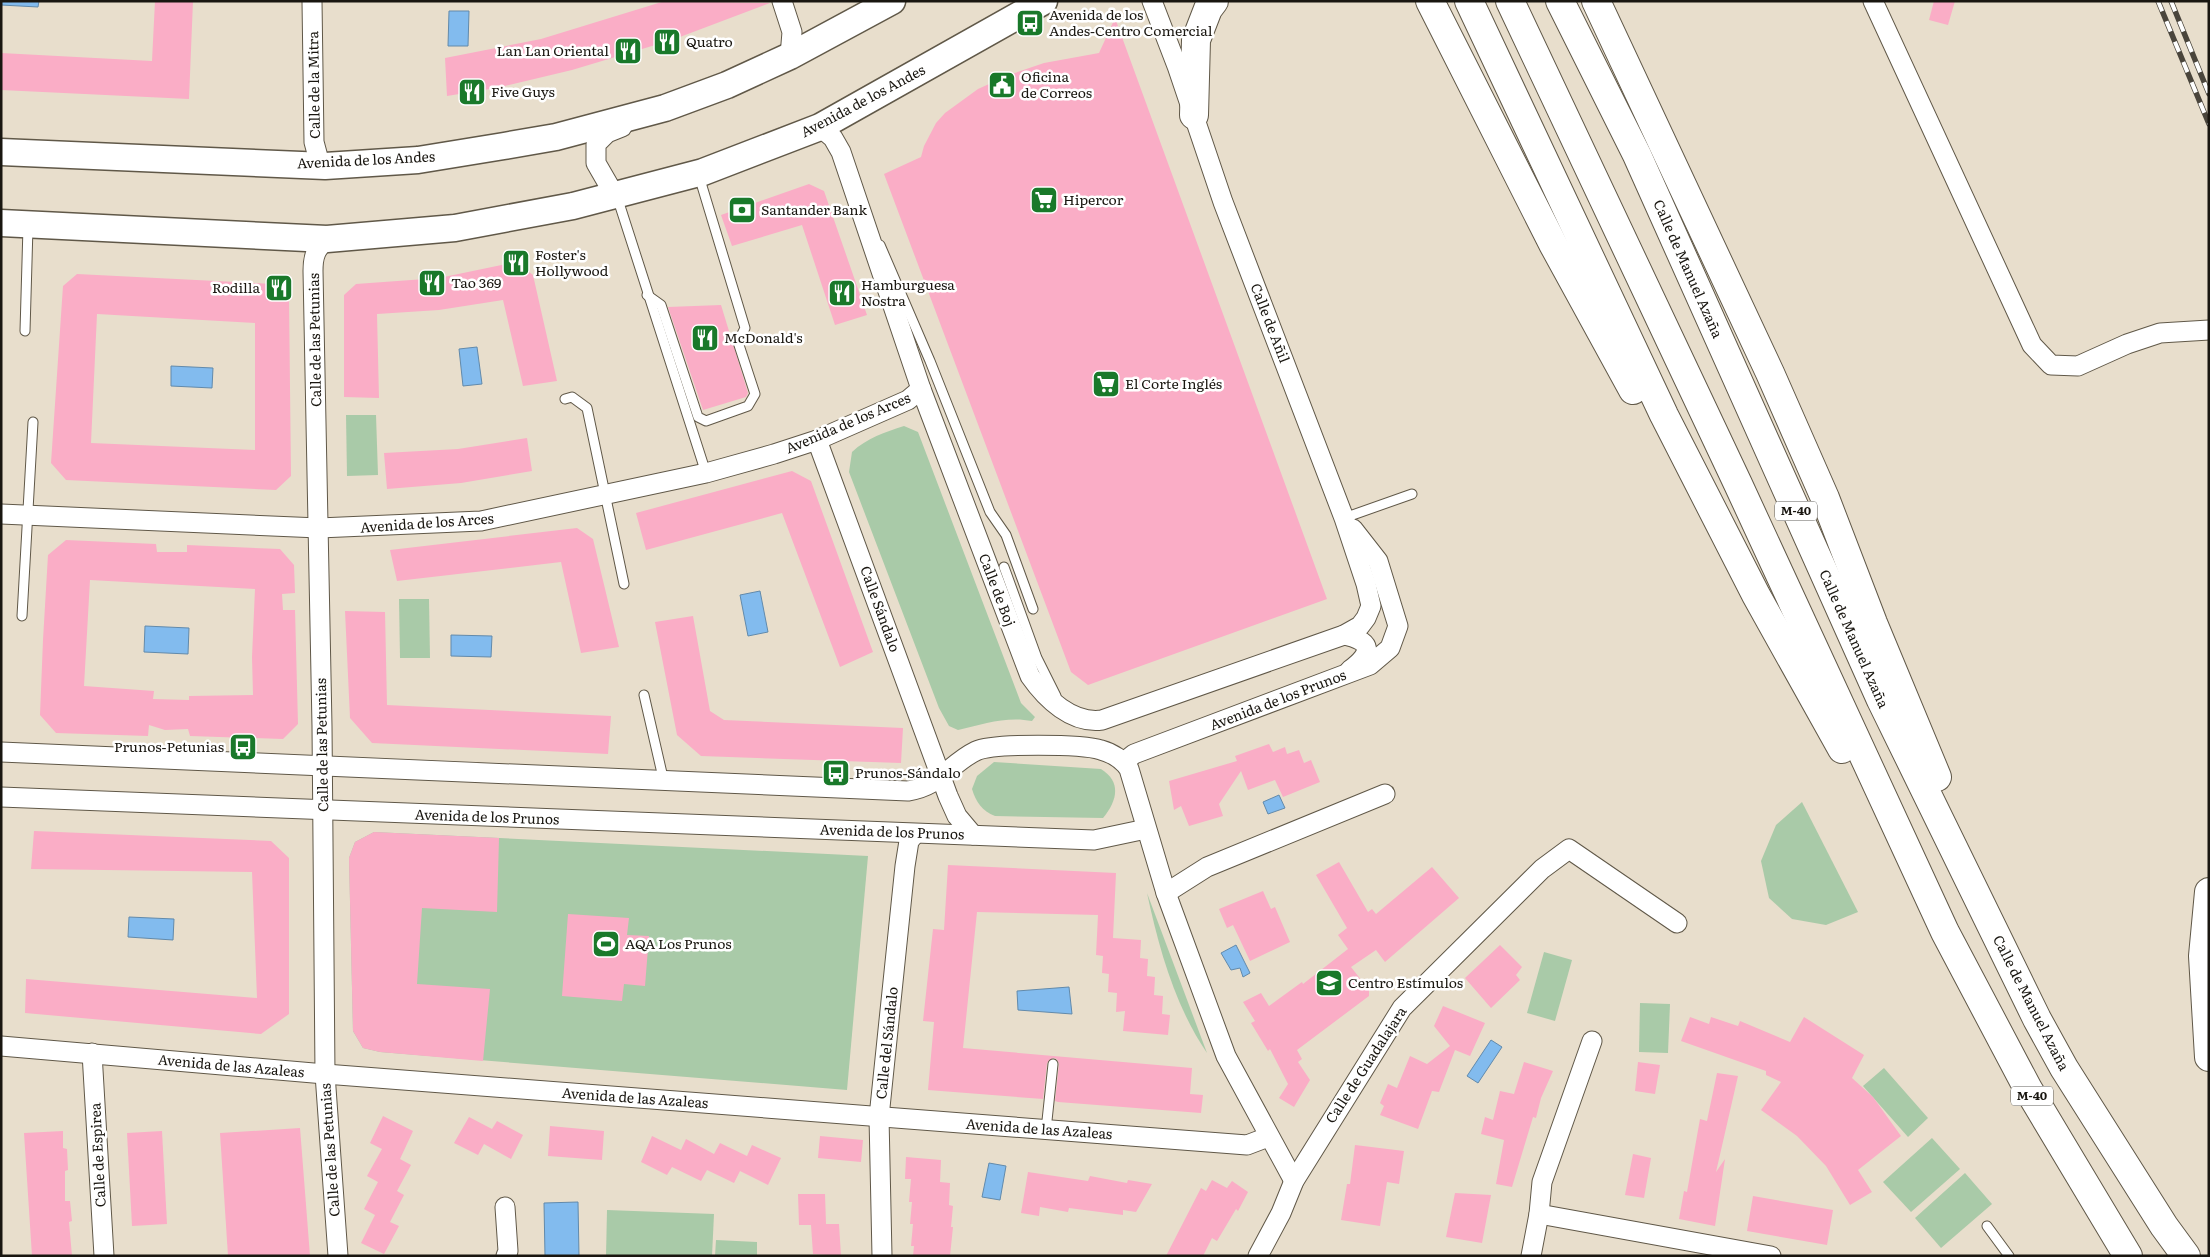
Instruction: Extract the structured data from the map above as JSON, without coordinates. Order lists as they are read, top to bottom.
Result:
{
  "streets": {
    "highway": ["Calle de Manuel Azaña", "M-40"],
    "main road": ["Avenida de los Andes"],
    "street": [
      "Calle de la Mitra",
      "Calle de Añil",
      "Calle de las Petunias",
      "Avenida de los Arces",
      "Calle de Boj",
      "Calle Sándalo",
      "Avenida de los Prunos",
      "Calle del Sándalo",
      "Calle de Guadalajara",
      "Avenida de las Azaleas",
      "Calle de Espirea"
    ]
  },
  "crossings": [
    ["Calle de la Mitra", "Avenida de los Andes"],
    ["Avenida de los Andes", "Calle de las Petunias"],
    ["Avenida de los Andes", "Calle de Boj"],
    ["Calle de Añil", "Calle de Boj"],
    ["Calle de Añil", "Avenida de los Prunos"],
    ["Calle de las Petunias", "Avenida de los Arces"],
    ["Calle de las Petunias", "Avenida de los Prunos"],
    ["Calle de las Petunias", "Avenida de las Azaleas"],
    ["Avenida de los Arces", "Calle de Boj"],
    ["Avenida de los Arces", "Calle Sándalo"],
    ["Calle Sándalo", "Avenida de los Prunos"],
    ["Avenida de los Prunos", "Calle del Sándalo"],
    ["Calle del Sándalo", "Avenida de las Azaleas"],
    ["Avenida de las Azaleas", "Calle de Espirea"]
  ],
  "places": {
    "bus stop": ["Avenida de los Andes-Centro Comercial", "Prunos-Petunias", "Prunos-Sándalo"],
    "restaurant": [
      "Quatro",
      "Lan Lan Oriental",
      "Five Guys",
      "Foster's Hollywood",
      "Tao 369",
      "Rodilla",
      "Hamburguesa Nostra",
      "McDonald's"
    ],
    "public building": ["Oficina de Correos"],
    "supermarket": ["Hipercor", "El Corte Inglés"],
    "bank": ["Santander Bank"],
    "sports": ["AQA Los Prunos"],
    "school or university": ["Centro Estímulos"]
  }
}
